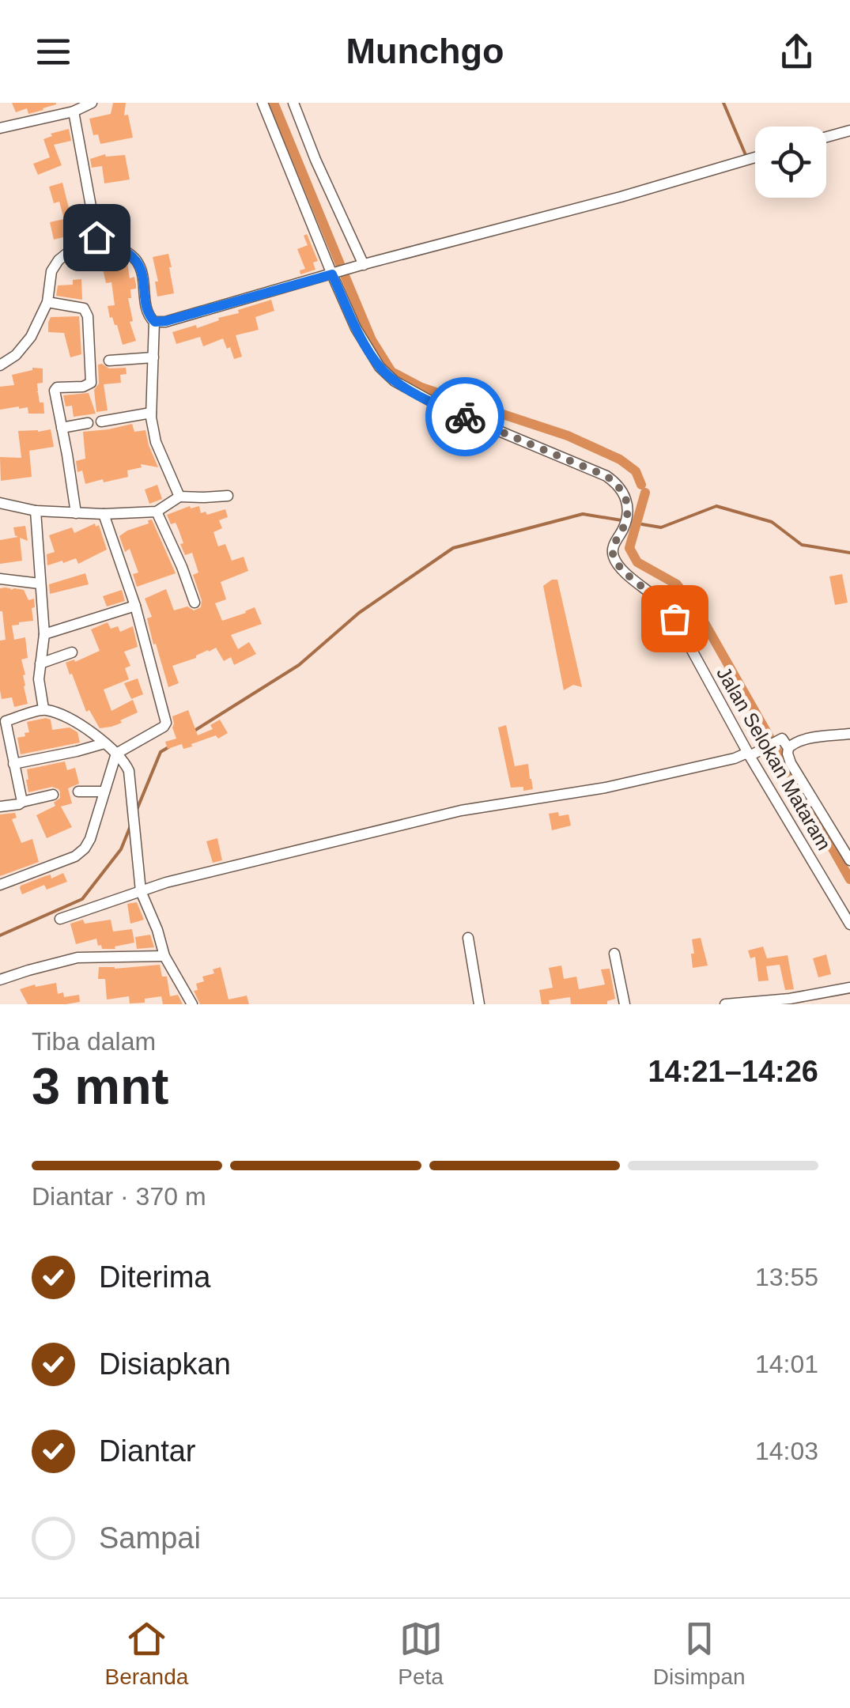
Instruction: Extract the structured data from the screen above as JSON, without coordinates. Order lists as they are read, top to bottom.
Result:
{
  "streets": {
    "street": ["Jalan Selokan Mataram"]
  },
  "page": {
    "header": "Munchgo",
    "heading": ["3 mnt", "Tiba dalam", "14:21–14:26"],
    "bar": "Diantar · 370 m",
    "list": [
      ["Diterima", "13:55"],
      ["Disiapkan", "14:01"],
      ["Diantar", "14:03"],
      "Sampai"
    ],
    "tabs": ["Beranda", "Peta", "Disimpan"]
  }
}
